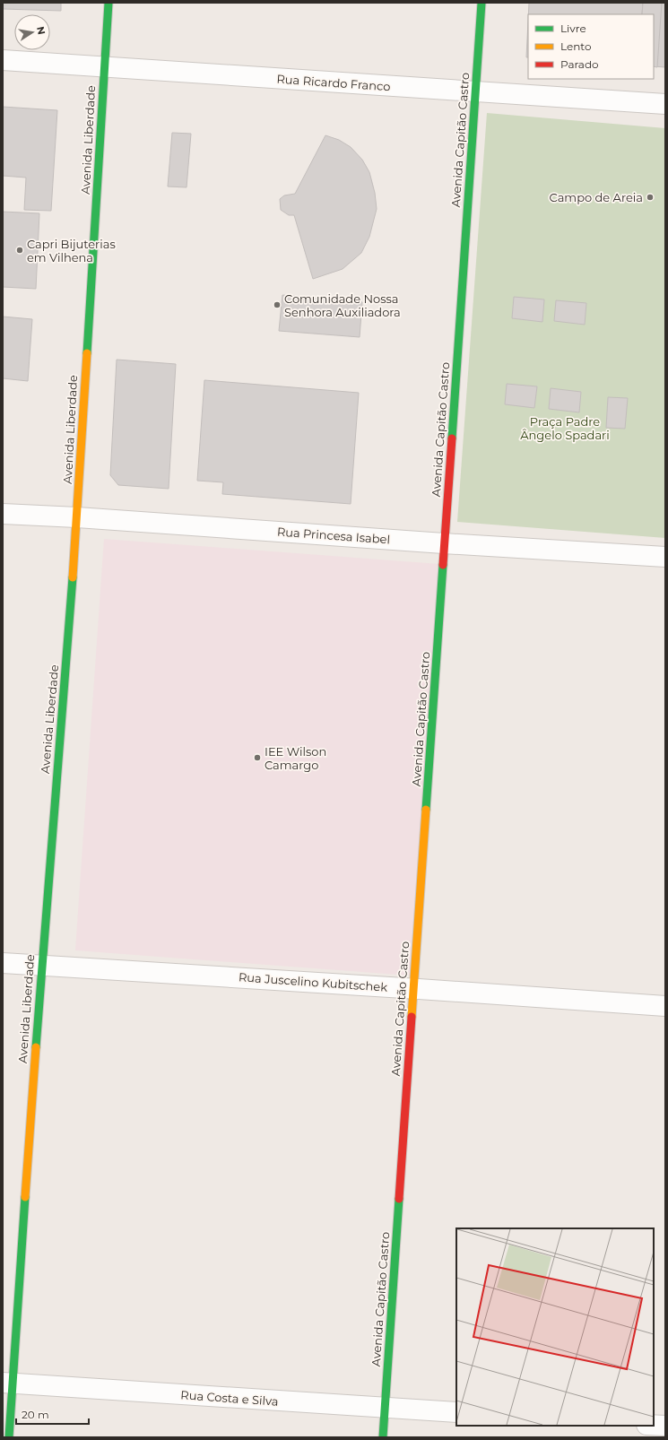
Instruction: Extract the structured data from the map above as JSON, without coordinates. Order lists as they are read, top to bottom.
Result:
{
  "streets": {
    "street": [
      "Rua Ricardo Franco",
      "Avenida Liberdade",
      "Avenida Capitão Castro",
      "Rua Princesa Isabel",
      "Rua Juscelino Kubitschek",
      "Rua Costa e Silva"
    ]
  },
  "crossings": [
    ["Rua Ricardo Franco", "Avenida Liberdade"],
    ["Rua Ricardo Franco", "Avenida Capitão Castro"],
    ["Avenida Liberdade", "Rua Princesa Isabel"],
    ["Avenida Liberdade", "Rua Juscelino Kubitschek"],
    ["Avenida Liberdade", "Rua Costa e Silva"],
    ["Avenida Capitão Castro", "Rua Princesa Isabel"],
    ["Avenida Capitão Castro", "Rua Juscelino Kubitschek"],
    ["Avenida Capitão Castro", "Rua Costa e Silva"]
  ],
  "parks": ["Praça Padre Ângelo Spadari"],
  "places": [
    "Campo de Areia",
    "Capri Bijuterias em Vilhena",
    "Comunidade Nossa Senhora Auxiliadora",
    "IEE Wilson Camargo"
  ],
  "legend": ["Livre", "Lento", "Parado"],
  "scale_bar": "20 m",
  "north": "right"
}
